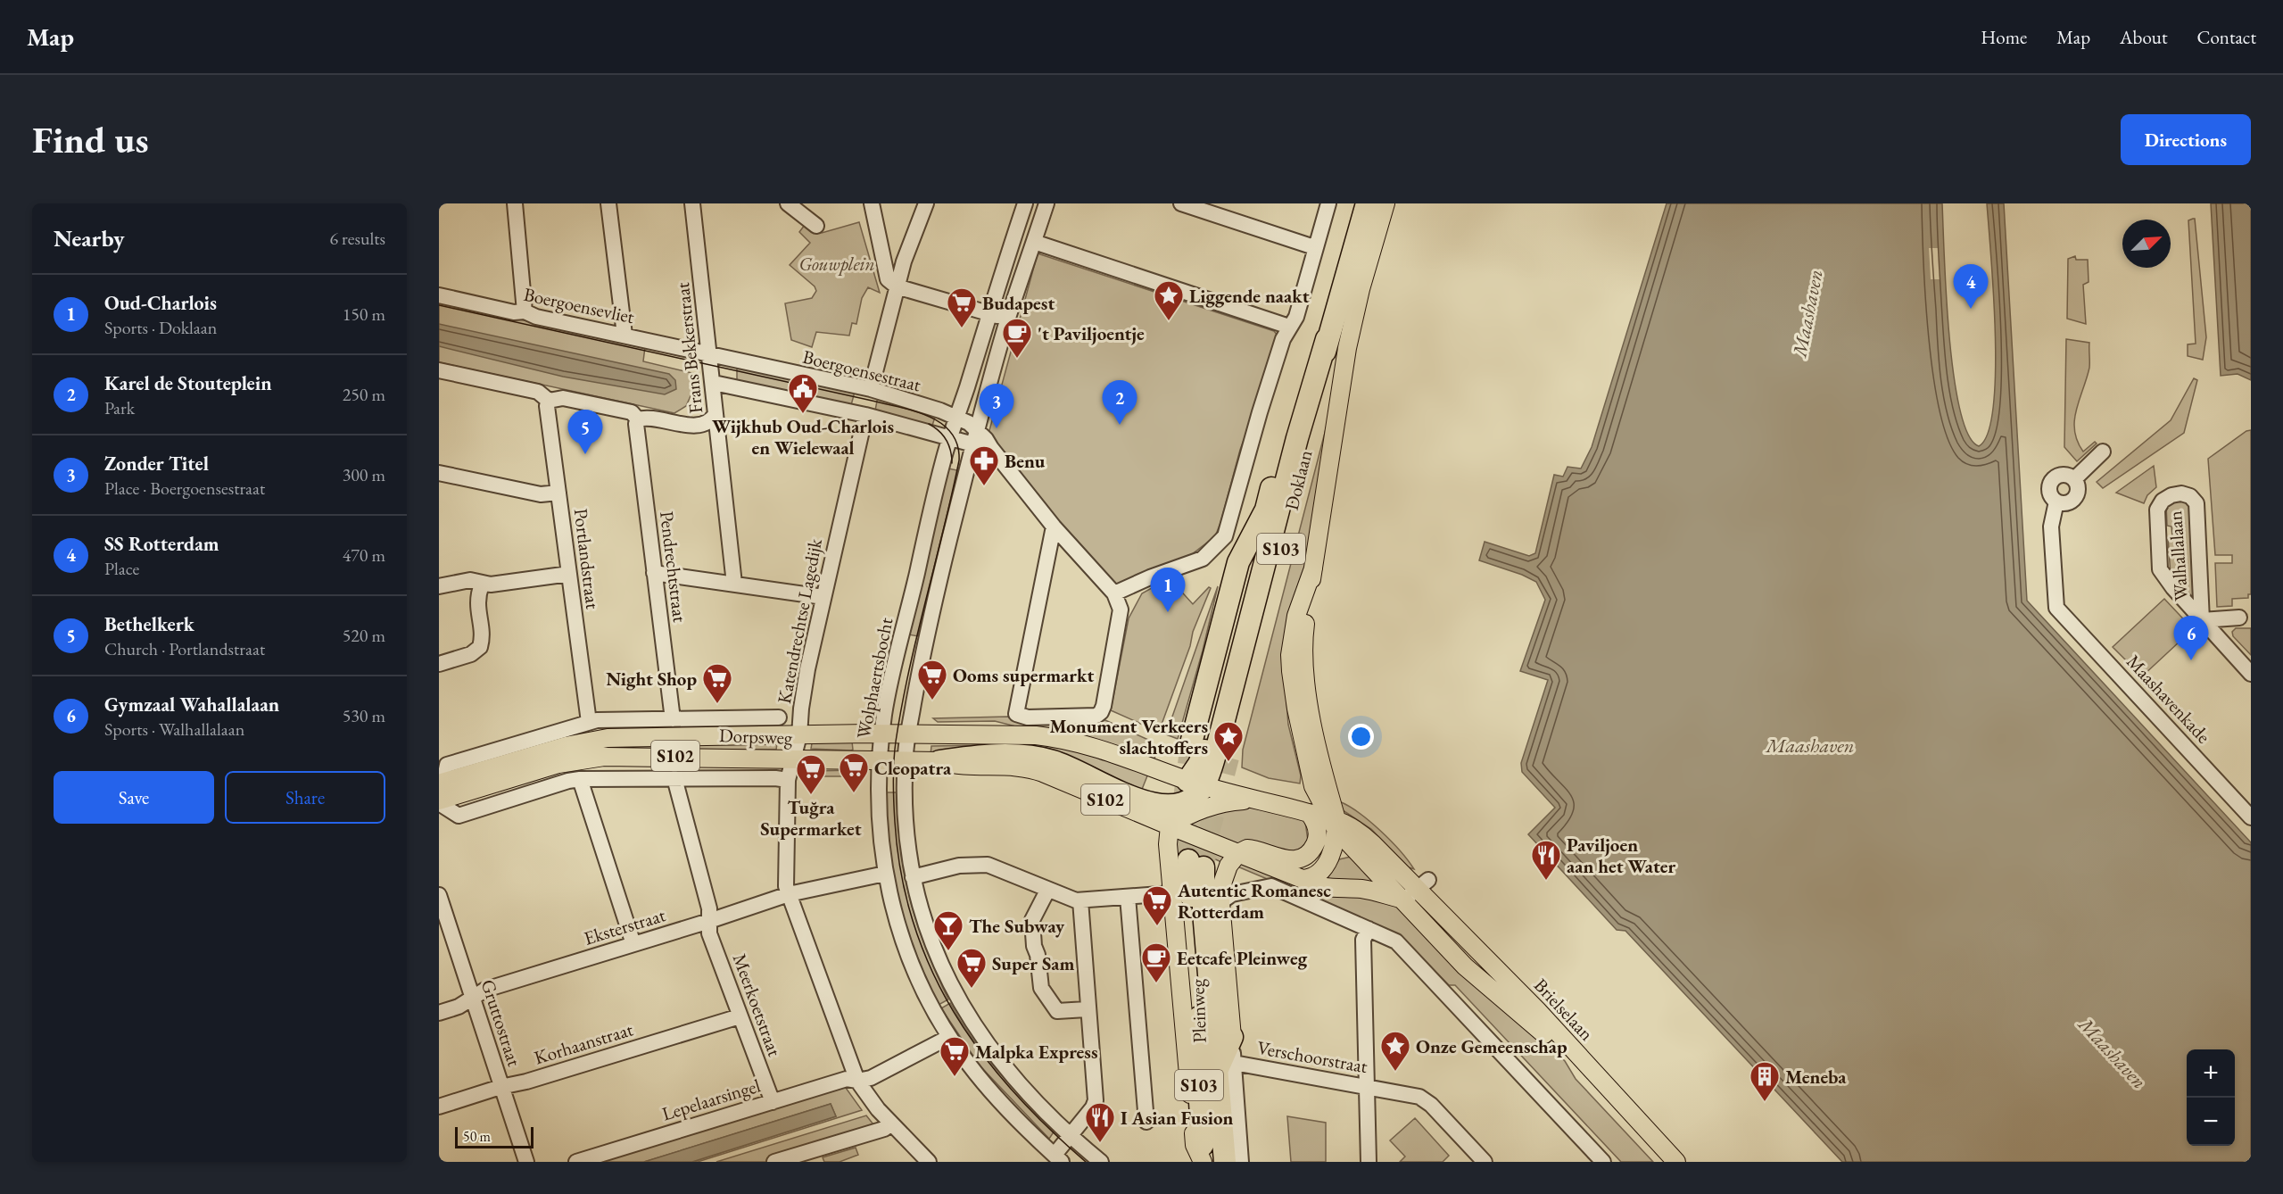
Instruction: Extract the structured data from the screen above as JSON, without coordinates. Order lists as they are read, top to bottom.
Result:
{
  "streets": {
    "highway": ["Doklaan", "S103", "Pleinweg"],
    "main road": ["Dorpsweg", "S102", "Brielselaan"],
    "street": [
      "Boergoensevliet",
      "Frans Bekkerstraat",
      "Boergoensestraat",
      "Walhallalaan",
      "Portlandstraat",
      "Pendrechtstraat",
      "Katendrechtse Lagedijk",
      "Wolphaertsbocht",
      "Maashavenkade",
      "Eksterstraat",
      "Meerkoetstraat",
      "Gruttostraat",
      "Korhaanstraat",
      "Verschoorstraat",
      "Lepelaarsingel"
    ]
  },
  "crossings": [
    ["Boergoensevliet", "Frans Bekkerstraat"],
    ["Boergoensevliet", "Boergoensestraat"],
    ["Frans Bekkerstraat", "Boergoensestraat"],
    ["Boergoensestraat", "Wolphaertsbocht"],
    ["Doklaan", "Brielselaan"],
    ["Portlandstraat", "Dorpsweg"],
    ["Pendrechtstraat", "Dorpsweg"],
    ["Katendrechtse Lagedijk", "Dorpsweg"],
    ["Katendrechtse Lagedijk", "Eksterstraat"],
    ["Katendrechtse Lagedijk", "Lepelaarsingel"],
    ["Wolphaertsbocht", "Dorpsweg"],
    ["Wolphaertsbocht", "Eksterstraat"],
    ["Wolphaertsbocht", "Lepelaarsingel"],
    ["Dorpsweg", "S102"],
    ["Dorpsweg", "Meerkoetstraat"],
    ["Dorpsweg", "Pleinweg"],
    ["S102", "Brielselaan"],
    ["S102", "Pleinweg"],
    ["Eksterstraat", "Meerkoetstraat"],
    ["Eksterstraat", "Gruttostraat"],
    ["Meerkoetstraat", "Korhaanstraat"],
    ["Meerkoetstraat", "Lepelaarsingel"],
    ["Pleinweg", "Verschoorstraat"],
    ["Gruttostraat", "Korhaanstraat"]
  ],
  "water": ["Maashaven"],
  "parks": ["Gouwplein"],
  "places": {
    "place": ["Liggende naakt", "Monument Verkeers slachtoffers", "Onze Gemeenschap"],
    "supermarket": [
      "Budapest",
      "Ooms supermarkt",
      "Night Shop",
      "Cleopatra",
      "Tuğra Supermarket",
      "Autentic Romanesc Rotterdam",
      "Super Sam",
      "Malpka Express"
    ],
    "cafe": ["'t Paviljoentje", "Eetcafe Pleinweg"],
    "public building": ["Wijkhub Oud-Charlois en Wielewaal"],
    "pharmacy": ["Benu"],
    "restaurant": ["Paviljoen aan het Water", "I Asian Fusion"],
    "bar": ["The Subway"],
    "building": ["Meneba"]
  },
  "scale_bar": "50 m",
  "north": "top right",
  "page": {
    "header": "Map",
    "nav": [
      "Home",
      "Map",
      "About",
      "Contact"
    ],
    "buttons": [
      "Directions",
      ["Save", "Share"]
    ],
    "title": "Find us",
    "heading": ["Nearby", "6 results"],
    "pins": [
      "4",
      "2",
      "3",
      "5",
      "1",
      "6"
    ],
    "list": [
      {
        "mark": "1",
        "name": "Oud-Charlois",
        "note": "Sports · Doklaan",
        "value": "150 m"
      },
      {
        "mark": "2",
        "name": "Karel de Stouteplein",
        "note": "Park",
        "value": "250 m"
      },
      {
        "mark": "3",
        "name": "Zonder Titel",
        "note": "Place · Boergoensestraat",
        "value": "300 m"
      },
      {
        "mark": "4",
        "name": "SS Rotterdam",
        "note": "Place",
        "value": "470 m"
      },
      {
        "mark": "5",
        "name": "Bethelkerk",
        "note": "Church · Portlandstraat",
        "value": "520 m"
      },
      {
        "mark": "6",
        "name": "Gymzaal Wahallalaan",
        "note": "Sports · Walhallalaan",
        "value": "530 m"
      }
    ],
    "map_buttons": ["+", "−"],
    "scale": "50 m"
  }
}
